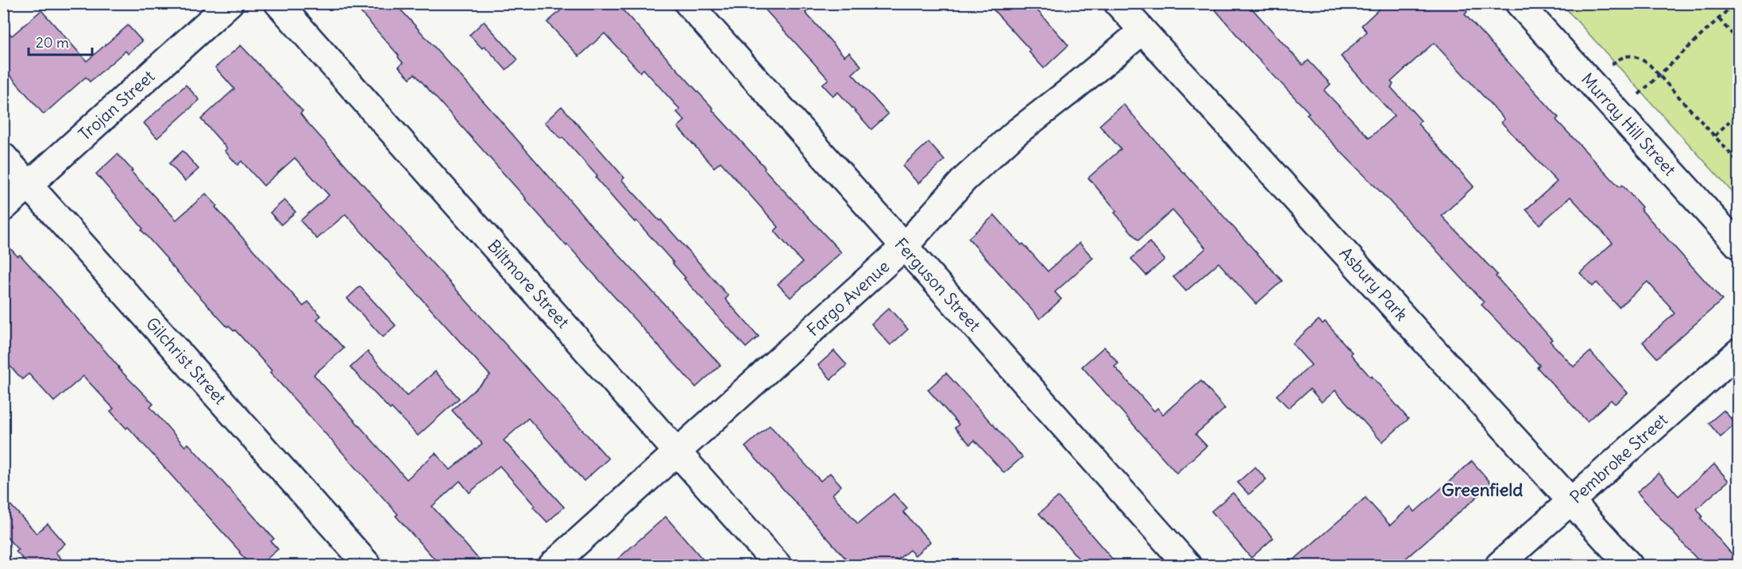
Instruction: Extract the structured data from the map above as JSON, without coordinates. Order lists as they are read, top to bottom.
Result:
{
  "streets": {
    "street": [
      "Trojan Street",
      "Murray Hill Street",
      "Biltmore Street",
      "Asbury Park",
      "Ferguson Street",
      "Fargo Avenue",
      "Gilchrist Street",
      "Pembroke Street"
    ]
  },
  "crossings": [
    ["Trojan Street", "Gilchrist Street"],
    ["Biltmore Street", "Fargo Avenue"],
    ["Asbury Park", "Fargo Avenue"],
    ["Asbury Park", "Pembroke Street"],
    ["Ferguson Street", "Fargo Avenue"]
  ],
  "districts": ["Greenfield"],
  "scale_bar": "20 m"
}
